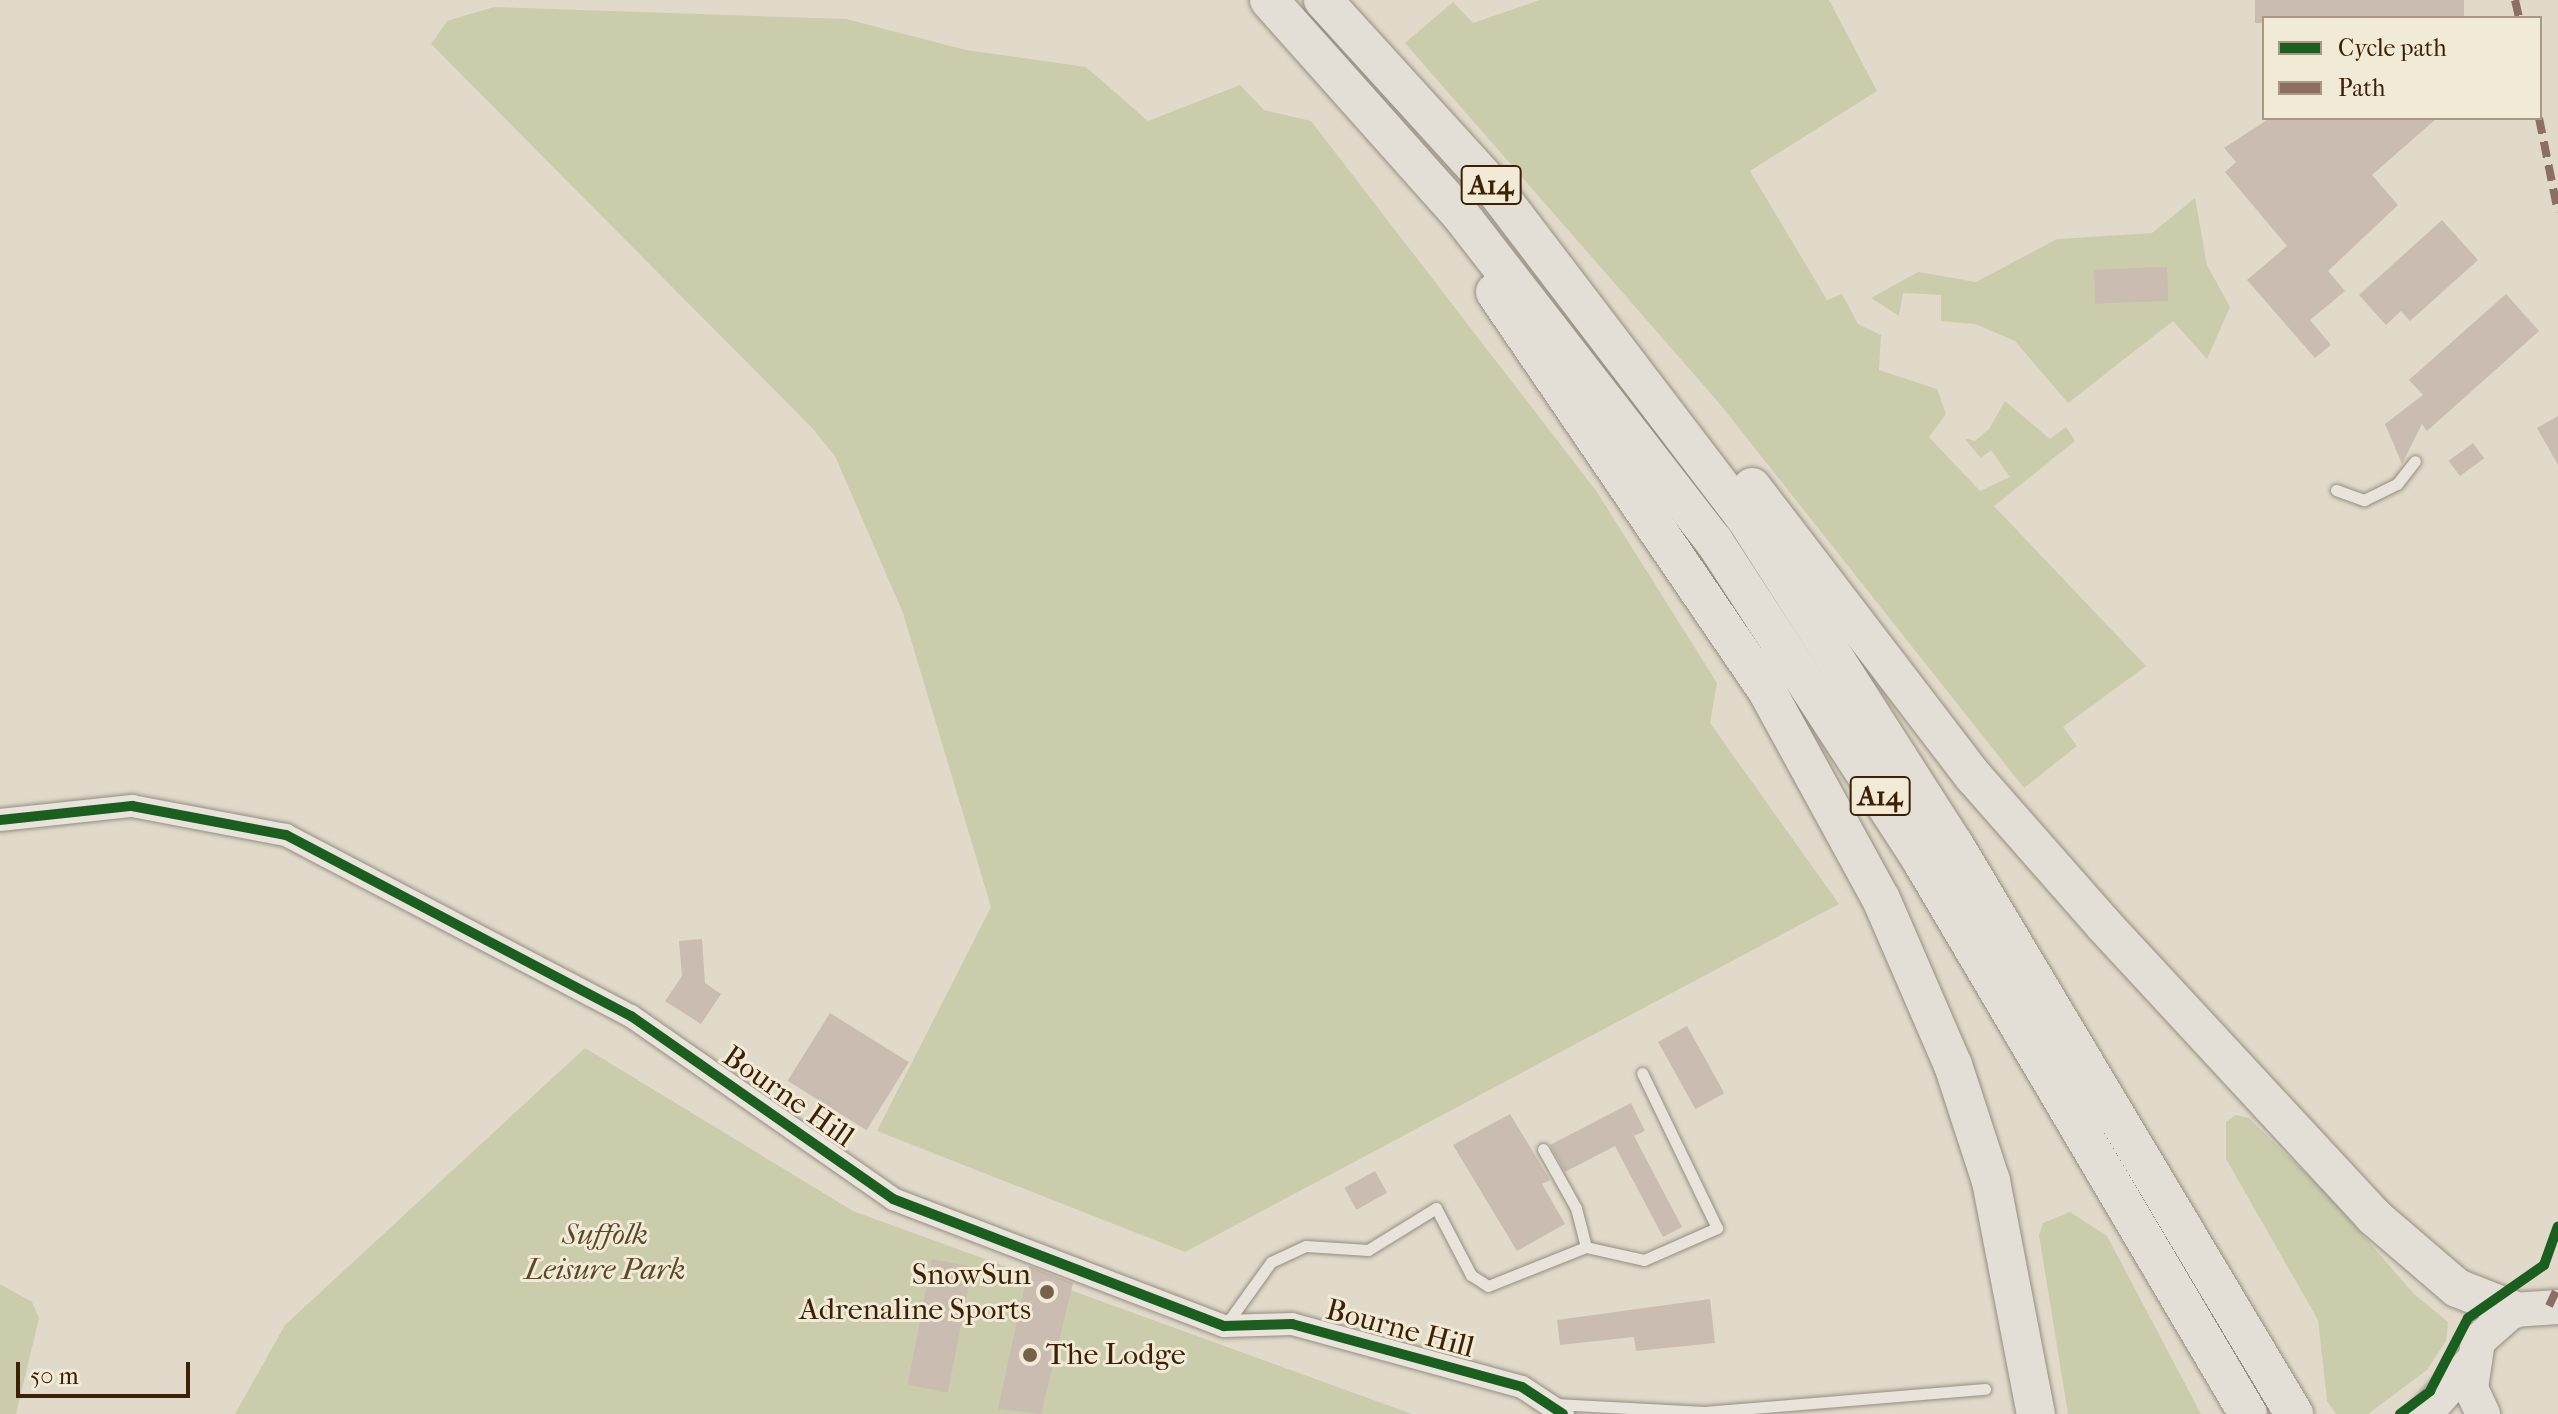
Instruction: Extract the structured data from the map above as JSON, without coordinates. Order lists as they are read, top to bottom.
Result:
{
  "streets": {
    "highway": ["A14"],
    "street": ["Bourne Hill"]
  },
  "parks": ["Suffolk Leisure Park"],
  "places": ["SnowSun Adrenaline Sports", "The Lodge"],
  "legend": ["Cycle path", "Path"],
  "scale_bar": "50 m"
}
